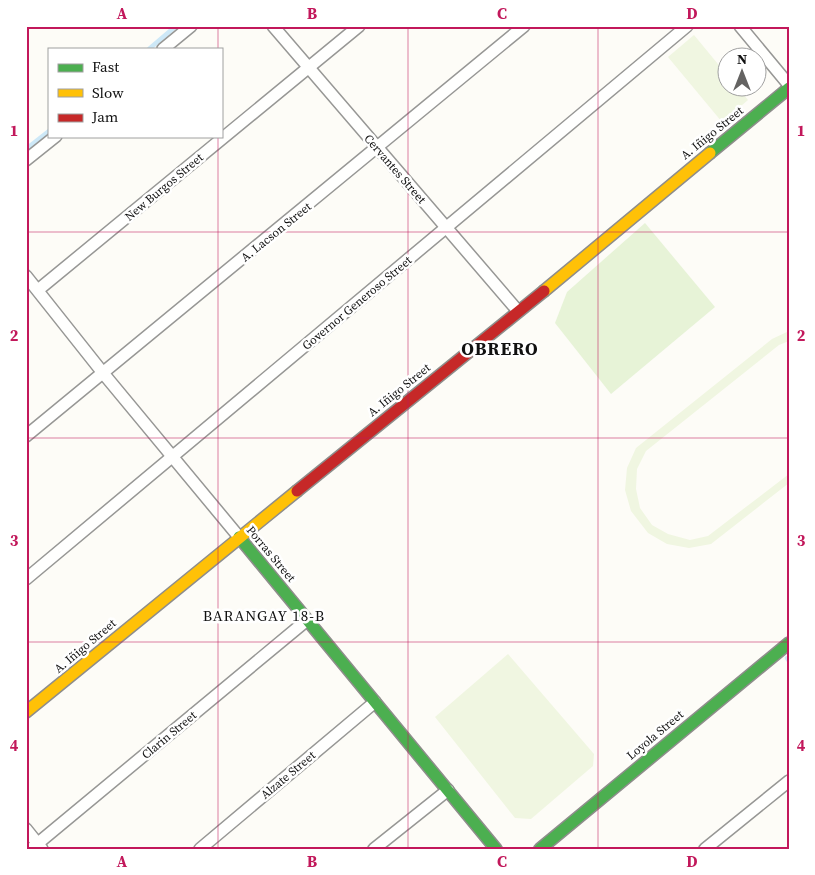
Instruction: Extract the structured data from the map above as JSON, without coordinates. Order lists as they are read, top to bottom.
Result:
{
  "streets": {
    "street": [
      "A. Iñigo Street",
      "Cervantes Street",
      "New Burgos Street",
      "A. Lacson Street",
      "Governor Generoso Street",
      "Porras Street",
      "Clarin Street",
      "Loyola Street",
      "Alzate Street"
    ]
  },
  "crossings": [
    ["A. Iñigo Street", "Cervantes Street"],
    ["A. Iñigo Street", "Porras Street"],
    ["Cervantes Street", "New Burgos Street"],
    ["Cervantes Street", "A. Lacson Street"],
    ["Cervantes Street", "Governor Generoso Street"],
    ["New Burgos Street", "Porras Street"],
    ["A. Lacson Street", "Porras Street"],
    ["Governor Generoso Street", "Porras Street"],
    ["Porras Street", "Clarin Street"],
    ["Porras Street", "Alzate Street"]
  ],
  "districts": ["OBRERO", "BARANGAY 18-B"],
  "legend": ["Fast", "Slow", "Jam"],
  "north": "top",
  "grid": {
    "columns": [
      "A",
      "B",
      "C",
      "D"
    ],
    "rows": [
      "1",
      "2",
      "3",
      "4"
    ]
  }
}
